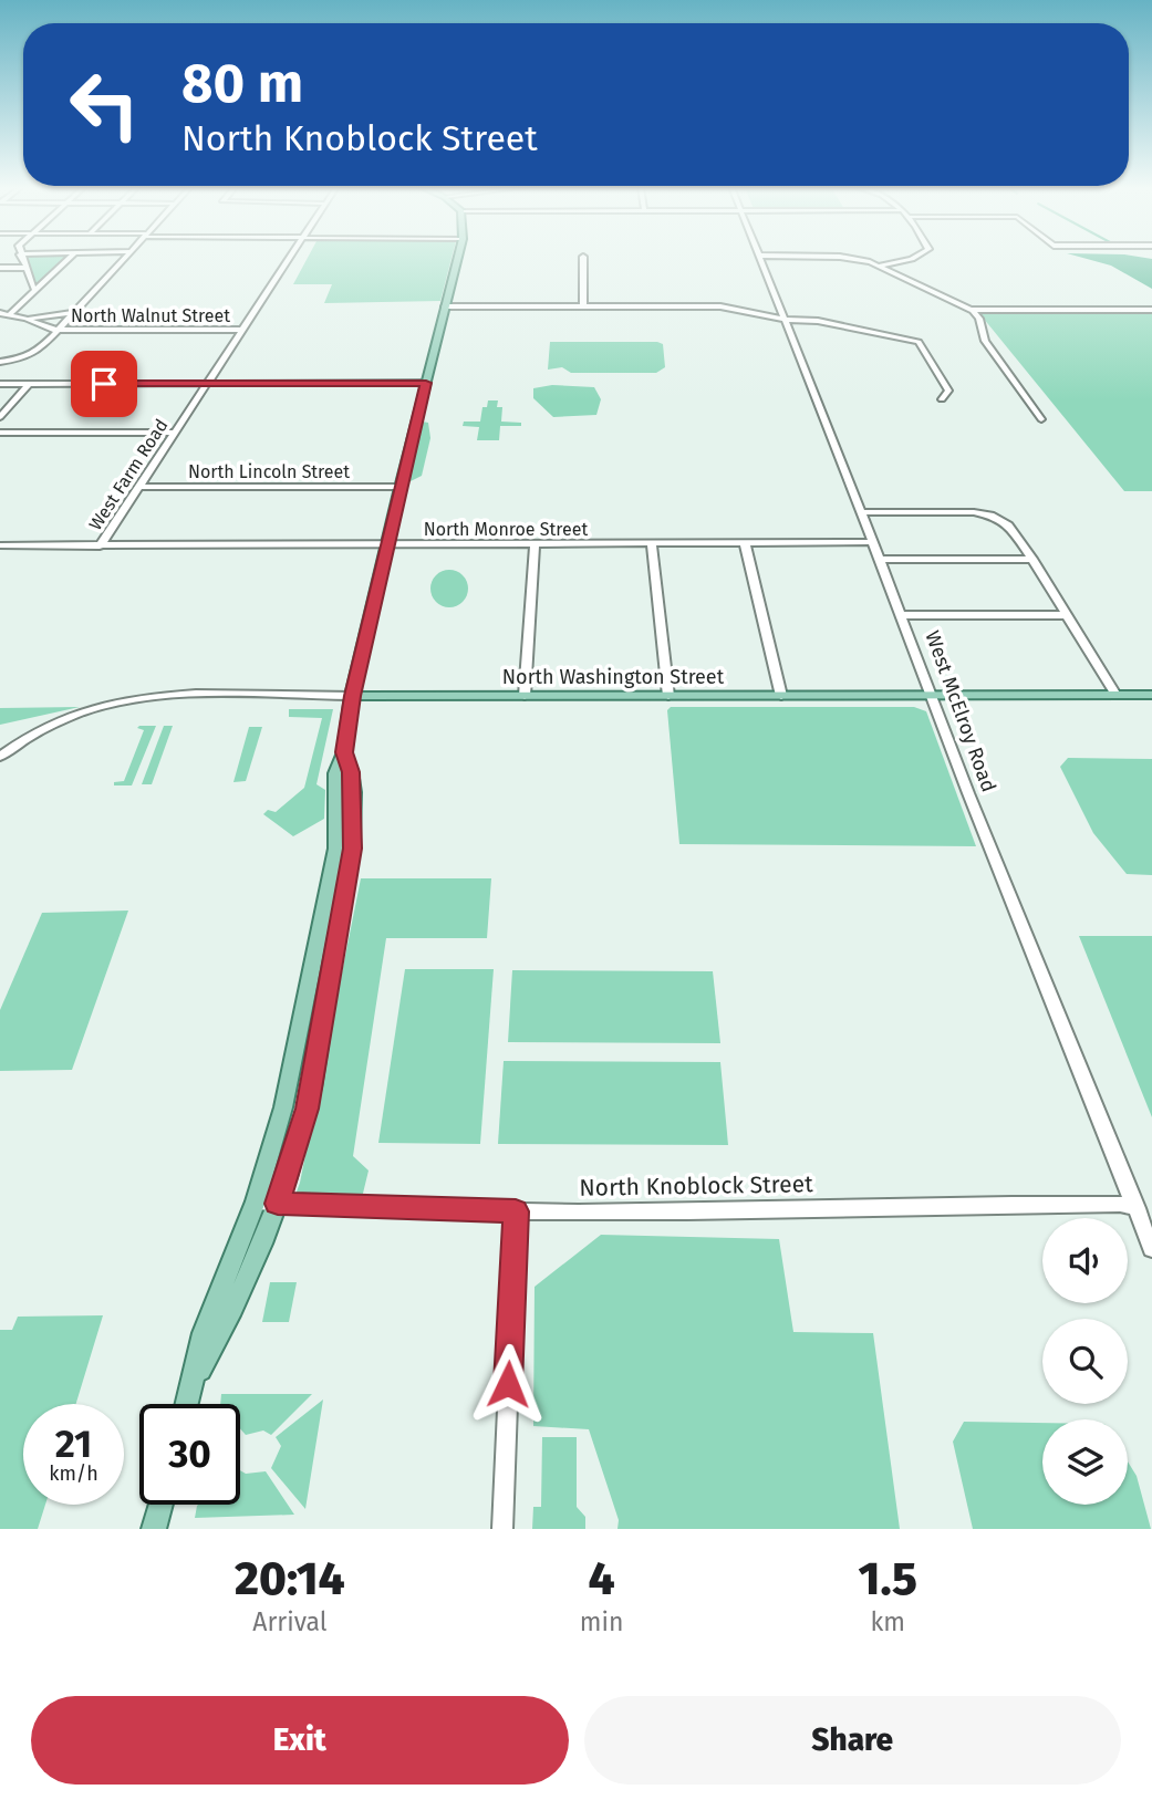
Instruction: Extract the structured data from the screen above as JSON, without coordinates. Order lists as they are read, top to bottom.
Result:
{
  "streets": {
    "main road": ["North Washington Street"],
    "street": [
      "North Walnut Street",
      "North Lincoln Street",
      "West Farm Road",
      "North Monroe Street",
      "West McElroy Road",
      "North Knoblock Street"
    ]
  },
  "crossings": [
    ["North Walnut Street", "West Farm Road"],
    ["North Lincoln Street", "West Farm Road"],
    ["West Farm Road", "North Monroe Street"],
    ["North Monroe Street", "West McElroy Road"],
    ["North Washington Street", "West McElroy Road"],
    ["West McElroy Road", "North Knoblock Street"]
  ],
  "page": {
    "turn": ["80 m", "North Knoblock Street"],
    "speed": "21 km/h",
    "limit": "30",
    "eta": [
      "20:14",
      "Arrival",
      "4",
      "min",
      "1.5",
      "km"
    ],
    "buttons": ["Exit", "Share"]
  }
}
